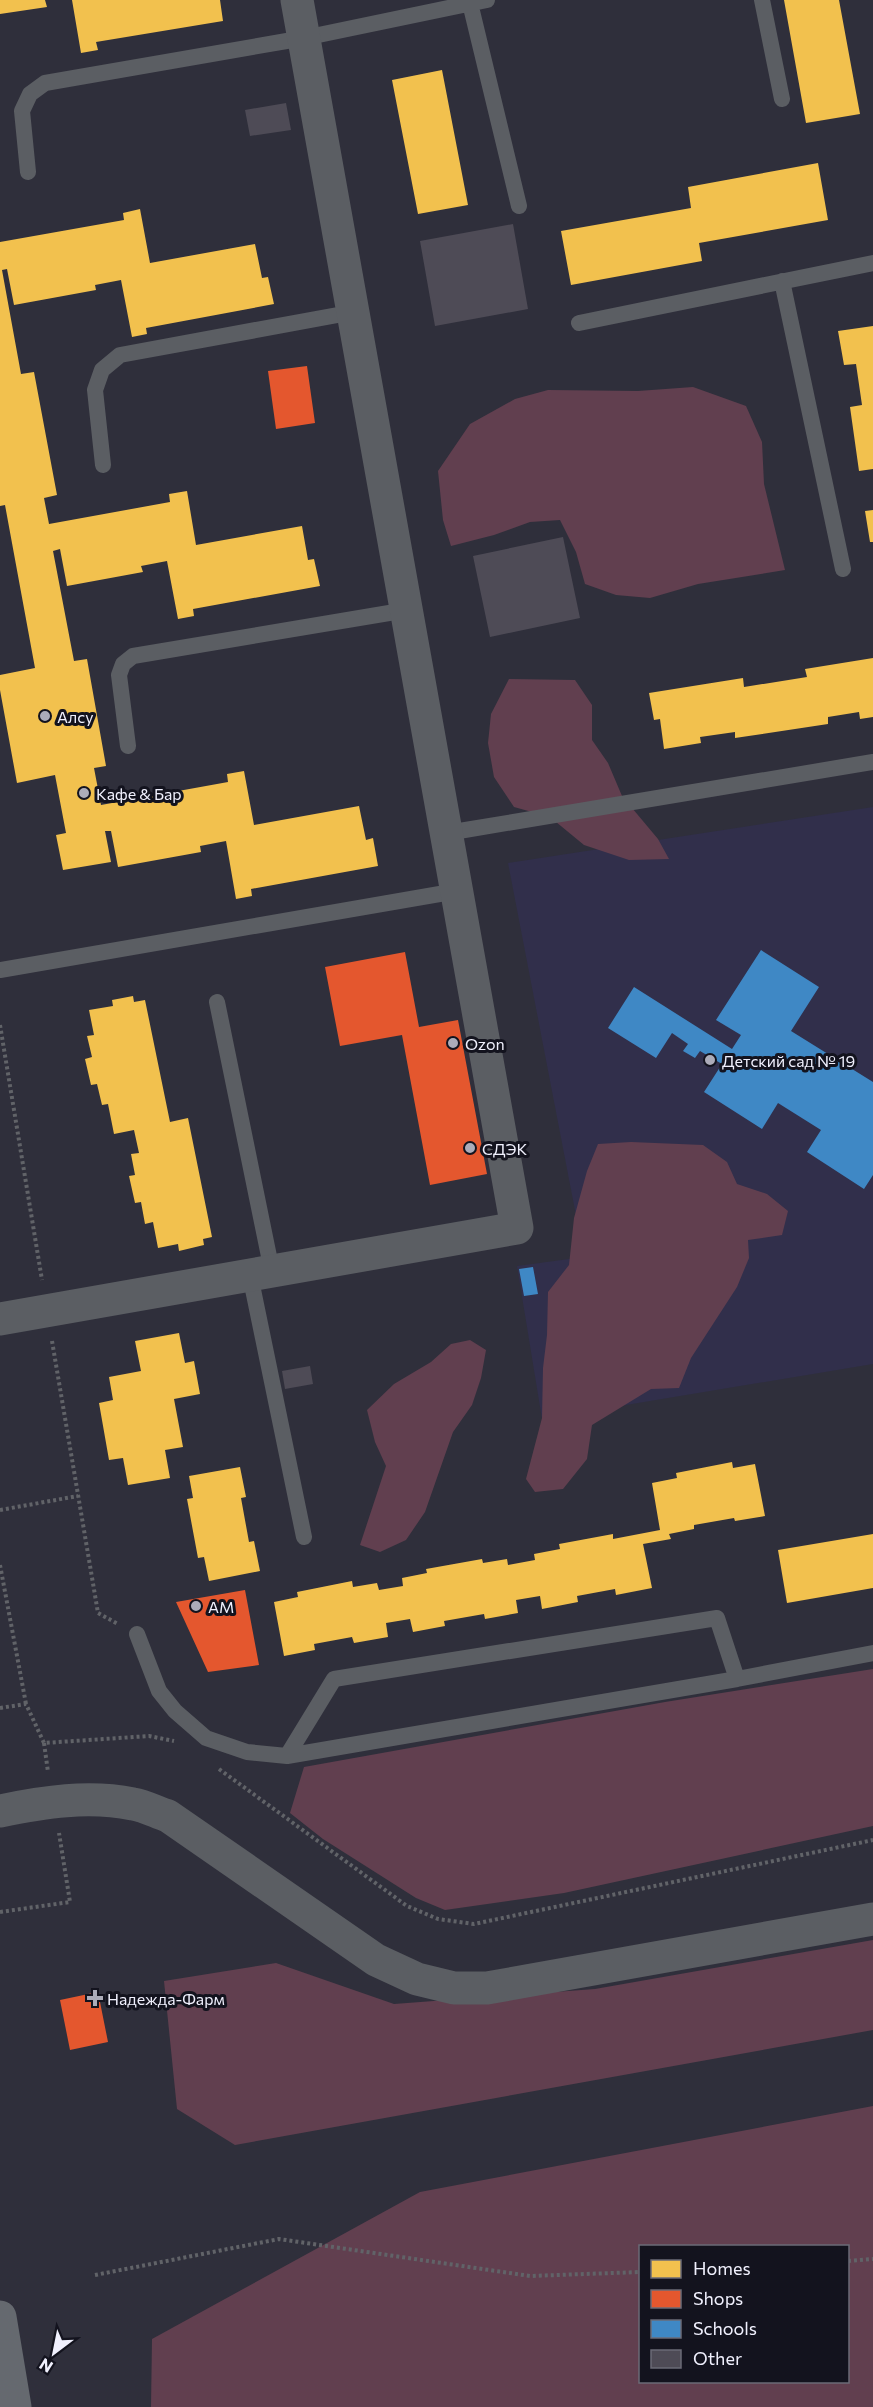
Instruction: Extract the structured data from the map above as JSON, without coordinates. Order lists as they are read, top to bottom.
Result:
{
  "places": {
    "other": [
      "Алсу",
      "Кафе & Бар",
      "Ozon",
      "Детский сад № 19",
      "СДЭК",
      "АМ"
    ],
    "health": ["Надежда-Фарм"]
  },
  "legend": [
    "Homes",
    "Shops",
    "Schools",
    "Other"
  ],
  "north": "bottom left"
}
